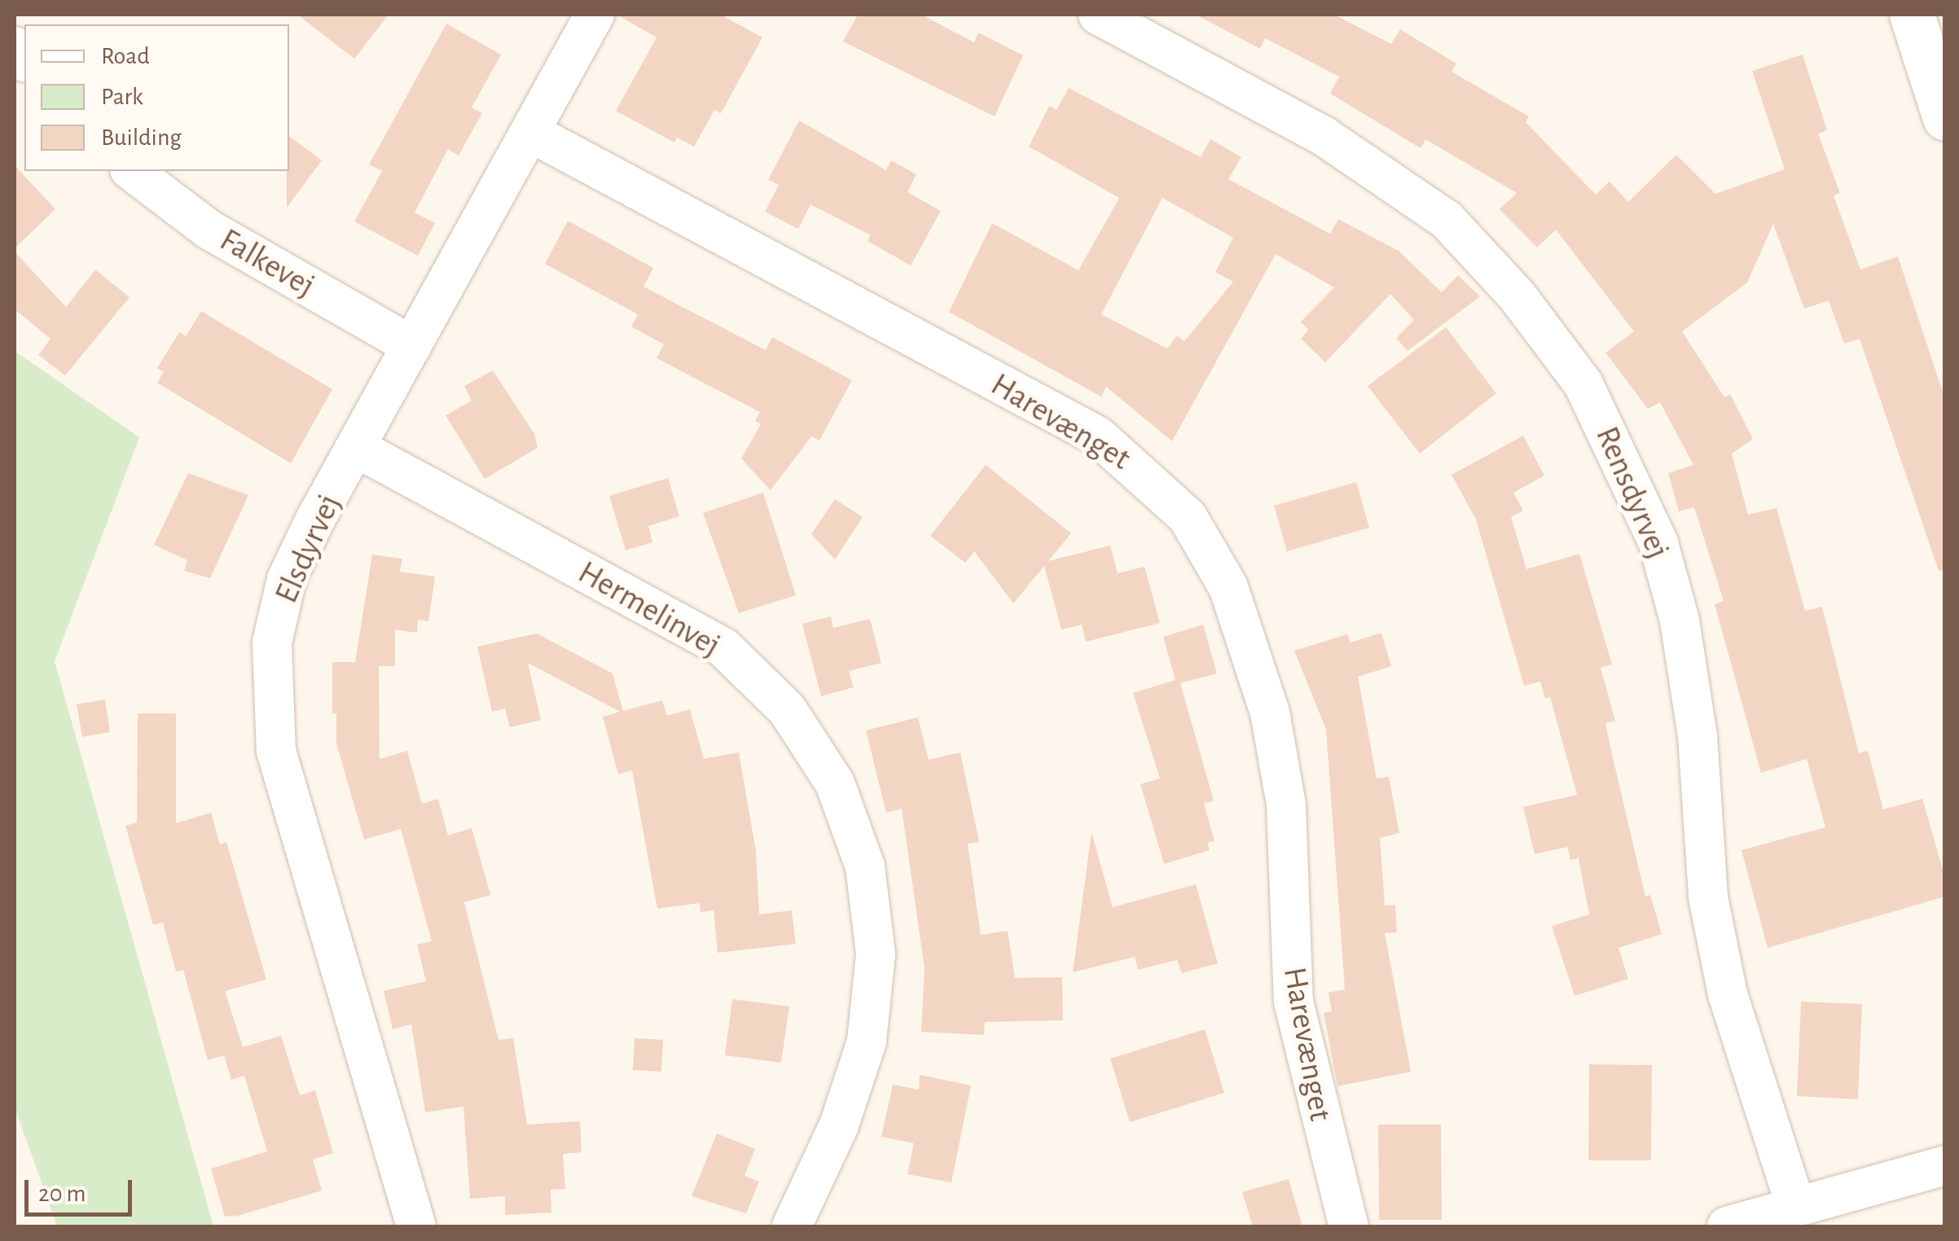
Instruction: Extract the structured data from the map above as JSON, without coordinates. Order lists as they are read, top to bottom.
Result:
{
  "streets": {
    "street": [
      "Falkevej",
      "Harevænget",
      "Rensdyrvej",
      "Elsdyrvej",
      "Hermelinvej"
    ]
  },
  "crossings": [
    ["Falkevej", "Elsdyrvej"],
    ["Harevænget", "Elsdyrvej"],
    ["Elsdyrvej", "Hermelinvej"]
  ],
  "legend": ["Road", "Park", "Building"],
  "scale_bar": "20 m"
}
